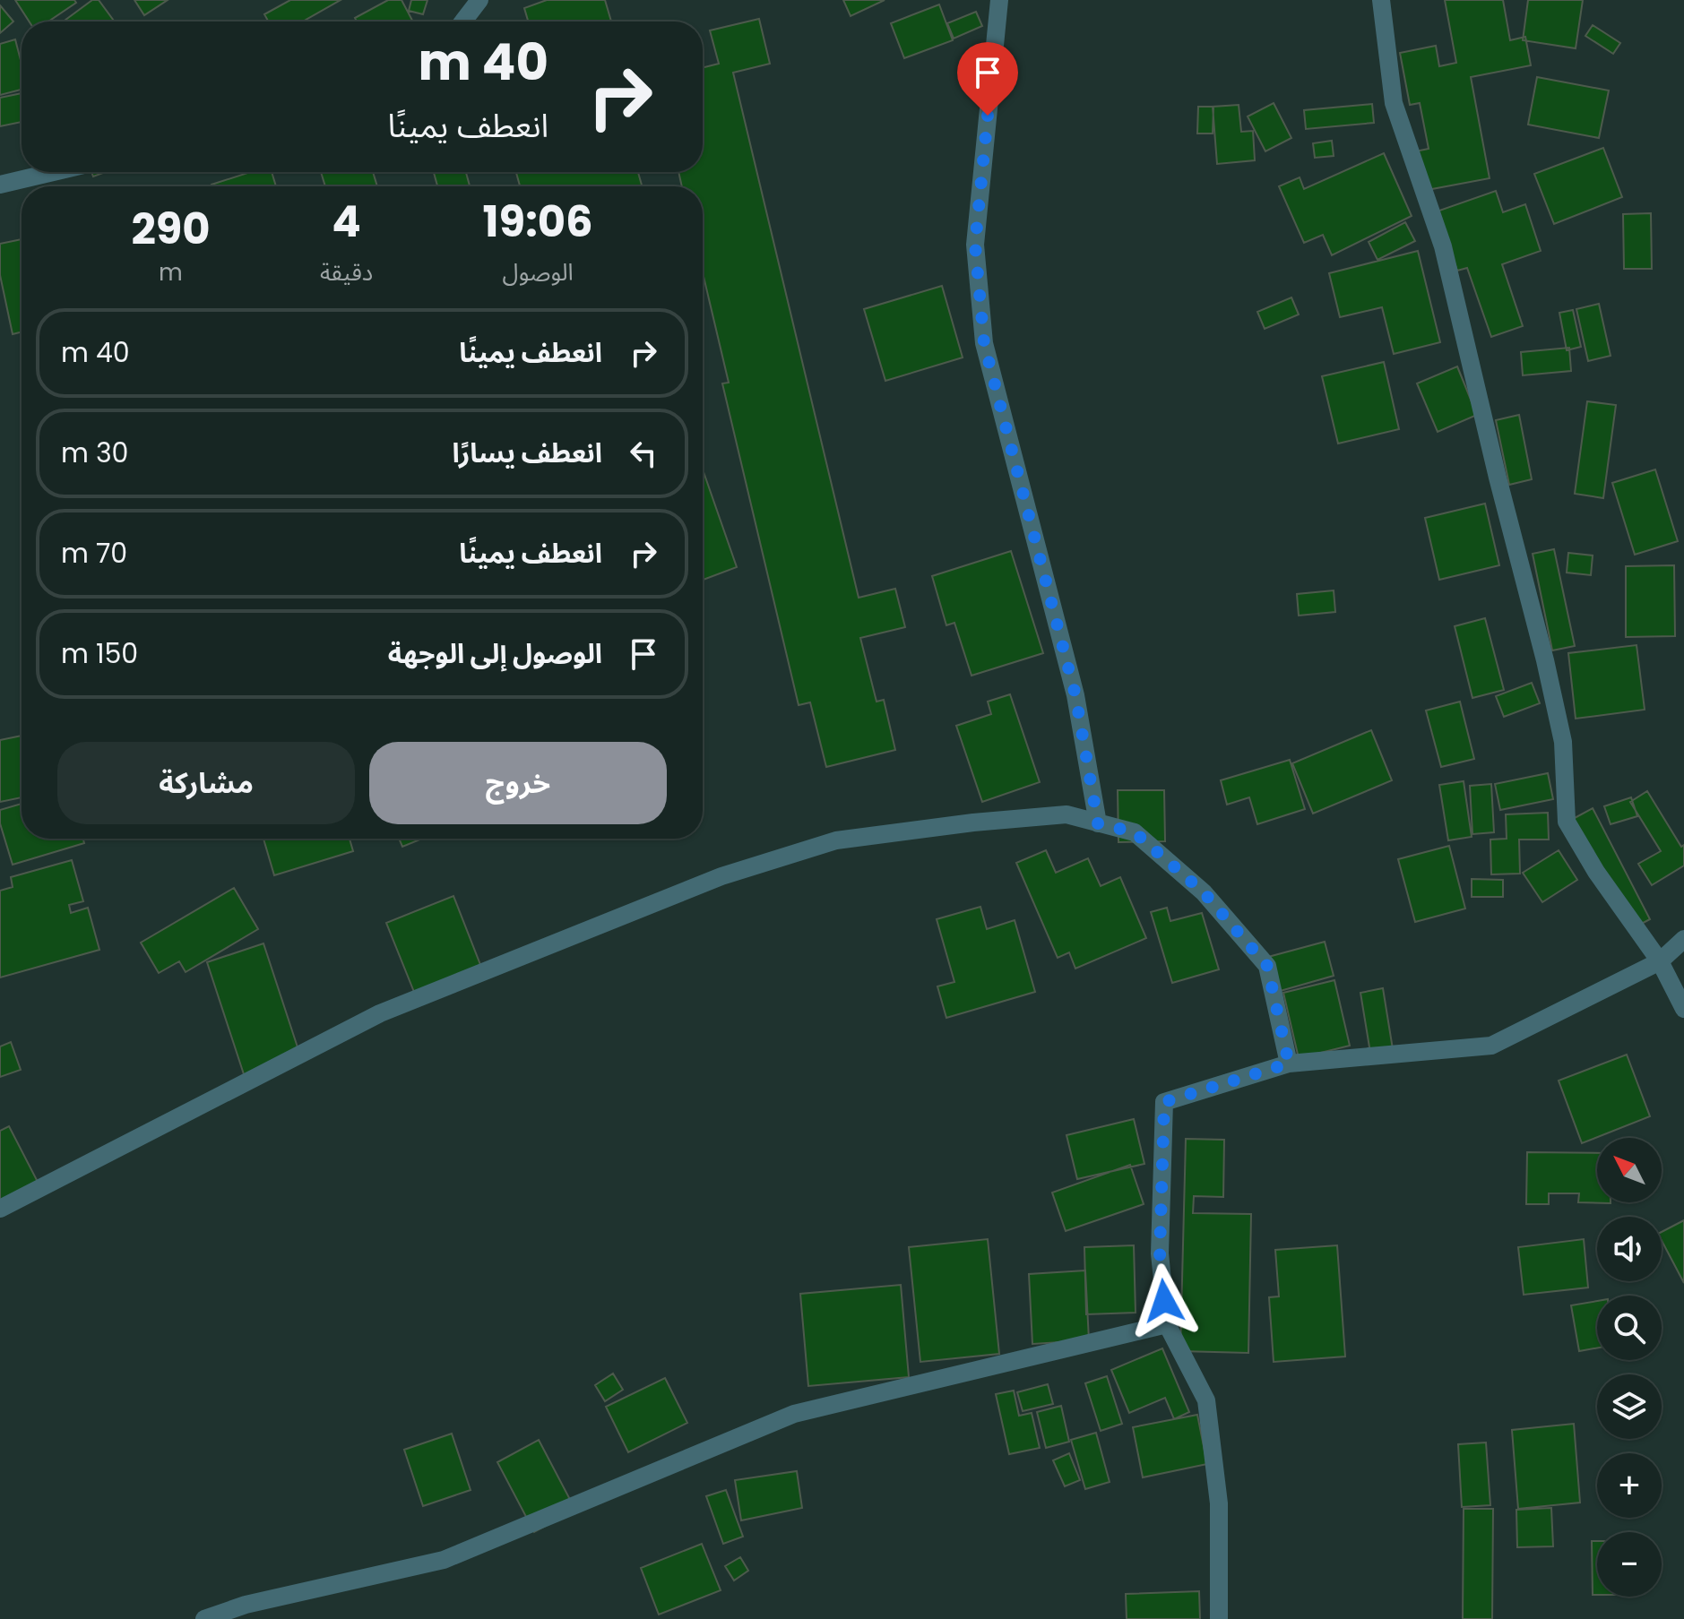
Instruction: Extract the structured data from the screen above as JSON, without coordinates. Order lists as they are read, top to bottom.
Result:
{
  "north": "top left",
  "page": {
    "turn": ["40 m", "انعطف يمينًا"],
    "eta": [
      "19:06",
      "الوصول",
      "4",
      "دقيقة",
      "290",
      "m"
    ],
    "list": [
      {
        "name": "انعطف يمينًا",
        "value": "40 m"
      },
      {
        "name": "انعطف يسارًا",
        "value": "30 m"
      },
      {
        "name": "انعطف يمينًا",
        "value": "70 m"
      },
      {
        "name": "الوصول إلى الوجهة",
        "value": "150 m"
      }
    ],
    "buttons": ["خروج", "مشاركة"],
    "map_buttons": ["+", "−"]
  }
}
